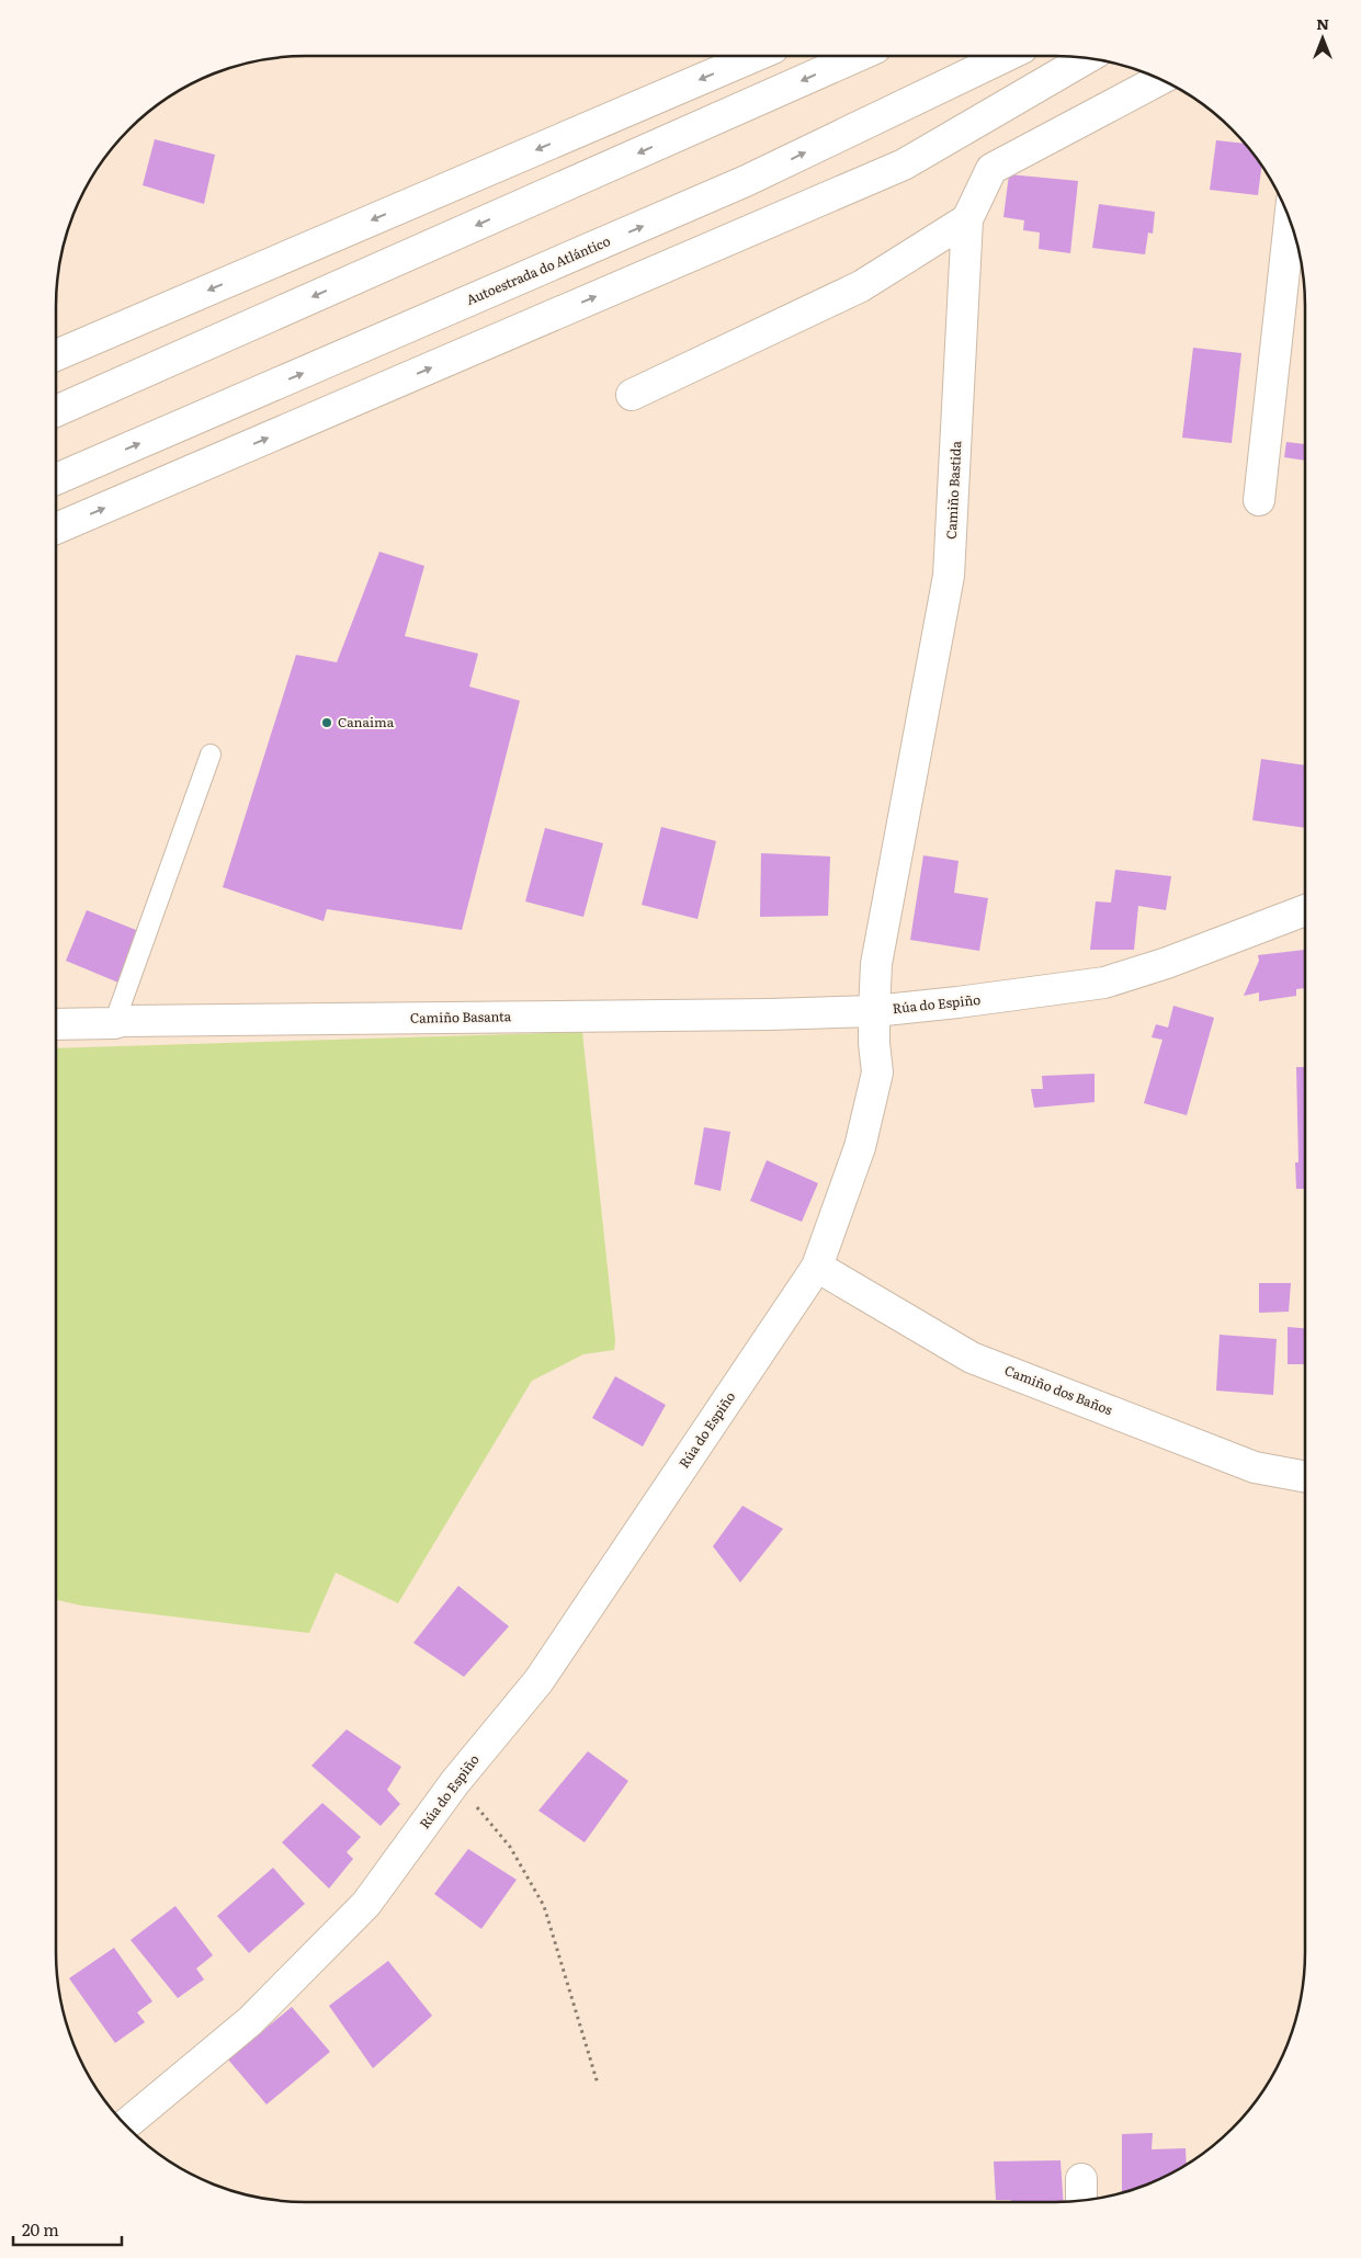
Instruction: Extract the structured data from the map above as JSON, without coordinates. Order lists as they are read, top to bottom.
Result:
{
  "streets": {
    "main road": [
      "Autoestrada do Atlántico",
      "Camiño Bastida",
      "Rúa do Espiño",
      "Camiño Basanta",
      "Camiño dos Baños"
    ]
  },
  "crossings": [
    ["Camiño Bastida", "Rúa do Espiño"],
    ["Camiño Bastida", "Camiño Basanta"],
    ["Rúa do Espiño", "Camiño Basanta"],
    ["Rúa do Espiño", "Camiño dos Baños"]
  ],
  "places": ["Canaima"],
  "scale_bar": "20 m",
  "north": "top"
}
